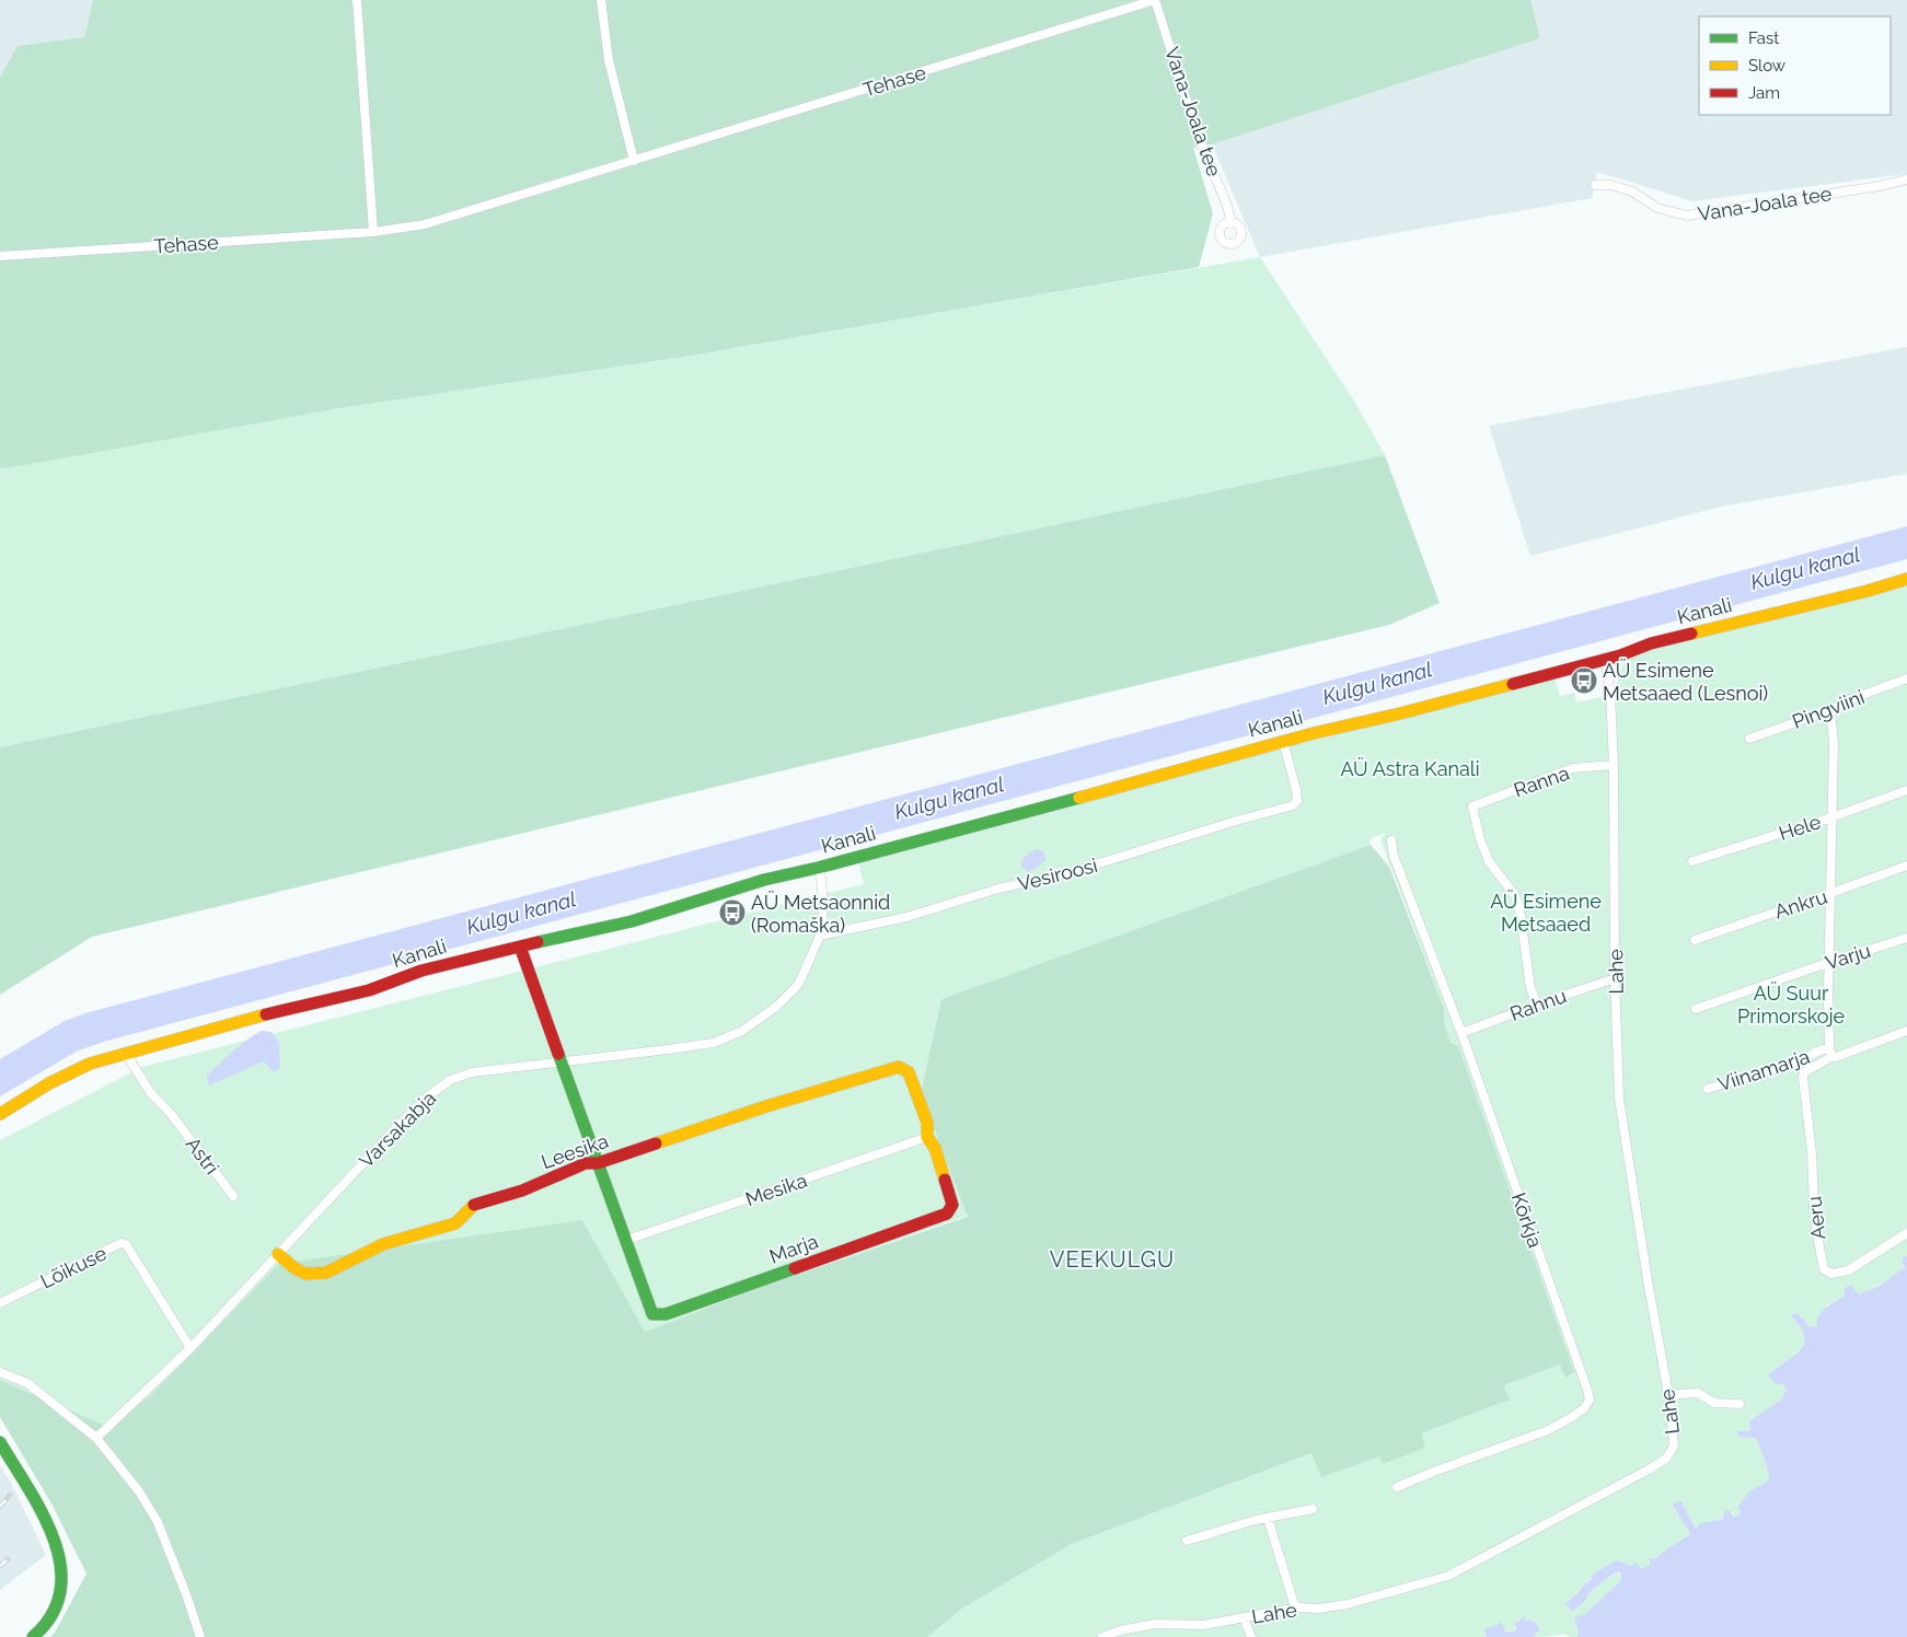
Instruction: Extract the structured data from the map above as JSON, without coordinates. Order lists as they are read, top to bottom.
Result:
{
  "streets": {
    "street": [
      "Tehase",
      "Vana-Joala tee",
      "Kanali",
      "Pingviini",
      "Ranna",
      "Hele",
      "Vesiroosi",
      "Ankru",
      "Varju",
      "Lahe",
      "Rahnu",
      "Viinamarja",
      "Varsakabja",
      "Leesika",
      "Astri",
      "Mesika",
      "Aeru",
      "Kõrkja",
      "Marja",
      "Lõikuse"
    ]
  },
  "crossings": [
    ["Tehase", "Vana-Joala tee"],
    ["Kanali", "Vesiroosi"],
    ["Kanali", "Lahe"],
    ["Kanali", "Varsakabja"],
    ["Kanali", "Astri"],
    ["Ranna", "Lahe"],
    ["Ranna", "Rahnu"],
    ["Vesiroosi", "Varsakabja"],
    ["Lahe", "Rahnu"],
    ["Rahnu", "Kõrkja"],
    ["Viinamarja", "Aeru"],
    ["Varsakabja", "Leesika"],
    ["Varsakabja", "Lõikuse"],
    ["Leesika", "Mesika"],
    ["Leesika", "Marja"],
    ["Mesika", "Marja"]
  ],
  "districts": ["VEEKULGU"],
  "water": ["Kulgu kanal"],
  "parks": ["AÜ Astra Kanali", "AÜ Esimene Metsaaed", "AÜ Suur Primorskoje"],
  "places": {
    "bus stop": ["AÜ Esimene Metsaaed (Lesnoi)", "AÜ Metsaonnid (Romaška)"]
  },
  "legend": ["Fast", "Slow", "Jam"]
}
